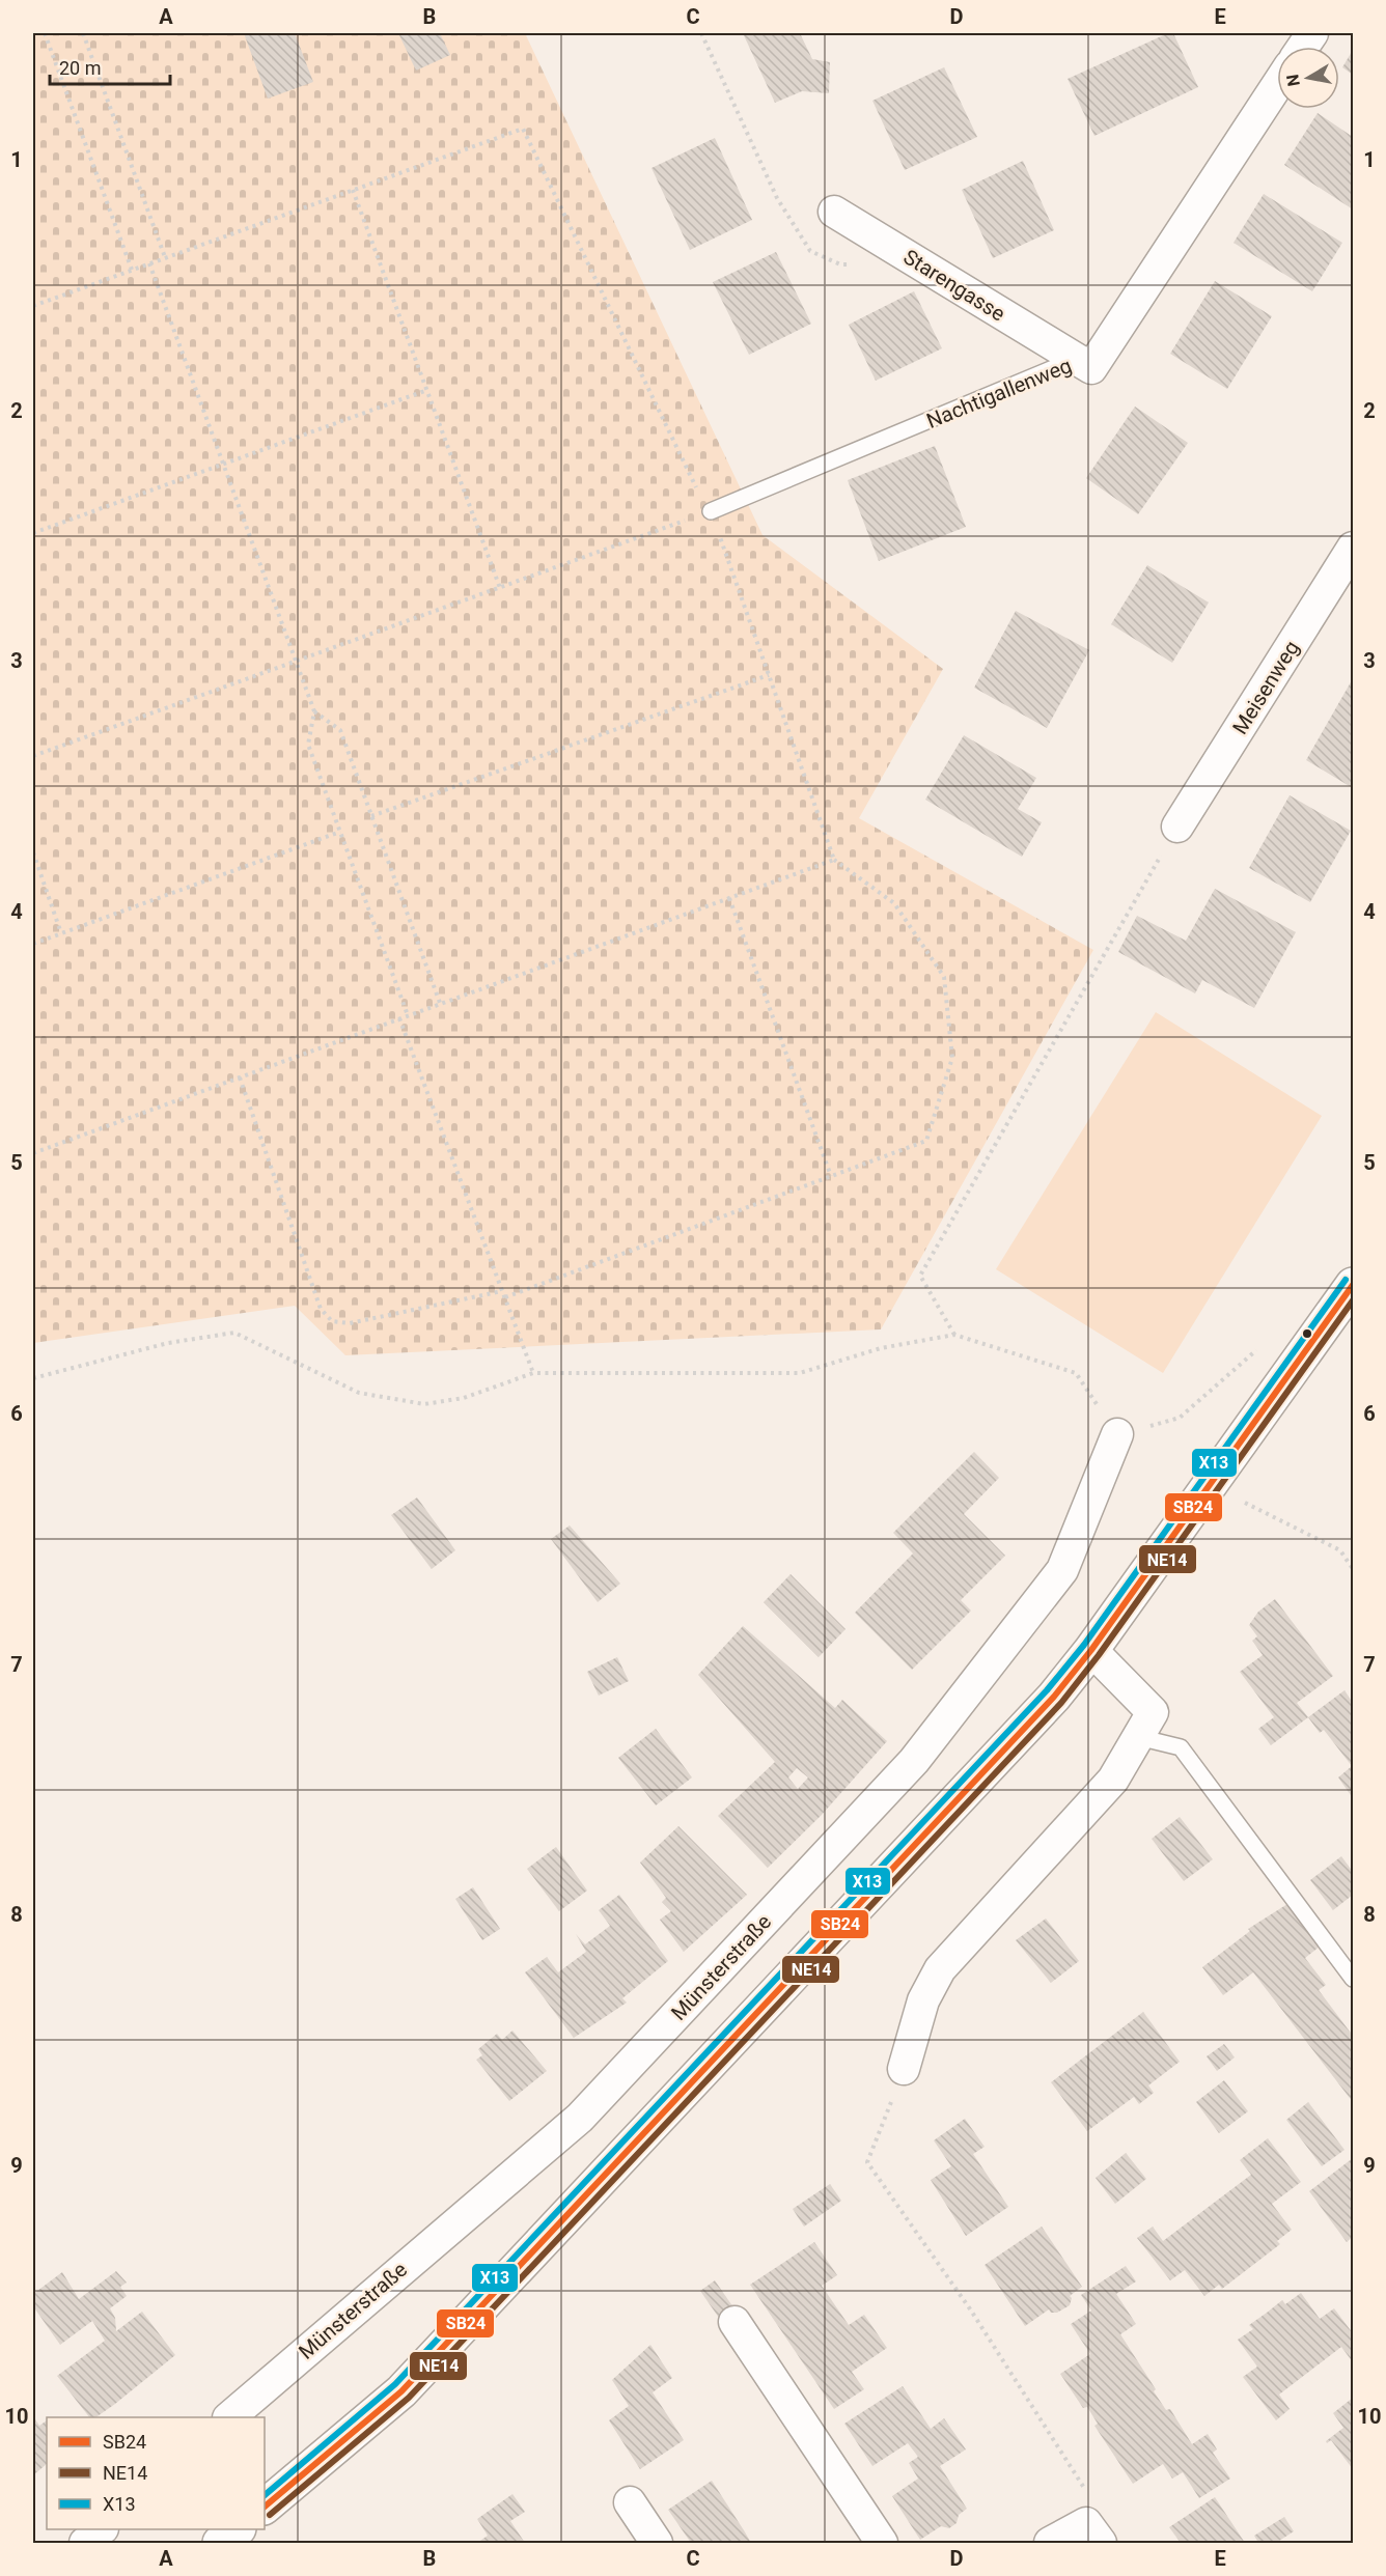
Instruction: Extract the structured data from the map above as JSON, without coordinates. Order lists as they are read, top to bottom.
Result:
{
  "streets": {
    "street": [
      "Starengasse",
      "Nachtigallenweg",
      "Meisenweg",
      "Münsterstraße"
    ]
  },
  "crossings": [
    ["Starengasse", "Nachtigallenweg"]
  ],
  "lines": ["transit line X13", "transit line SB24", "transit line NE14"],
  "legend": ["SB24", "NE14", "X13"],
  "scale_bar": "20 m",
  "north": "left",
  "grid": {
    "columns": [
      "A",
      "B",
      "C",
      "D",
      "E"
    ],
    "rows": [
      "1",
      "2",
      "3",
      "4",
      "5",
      "6",
      "7",
      "8",
      "9",
      "10"
    ]
  }
}
